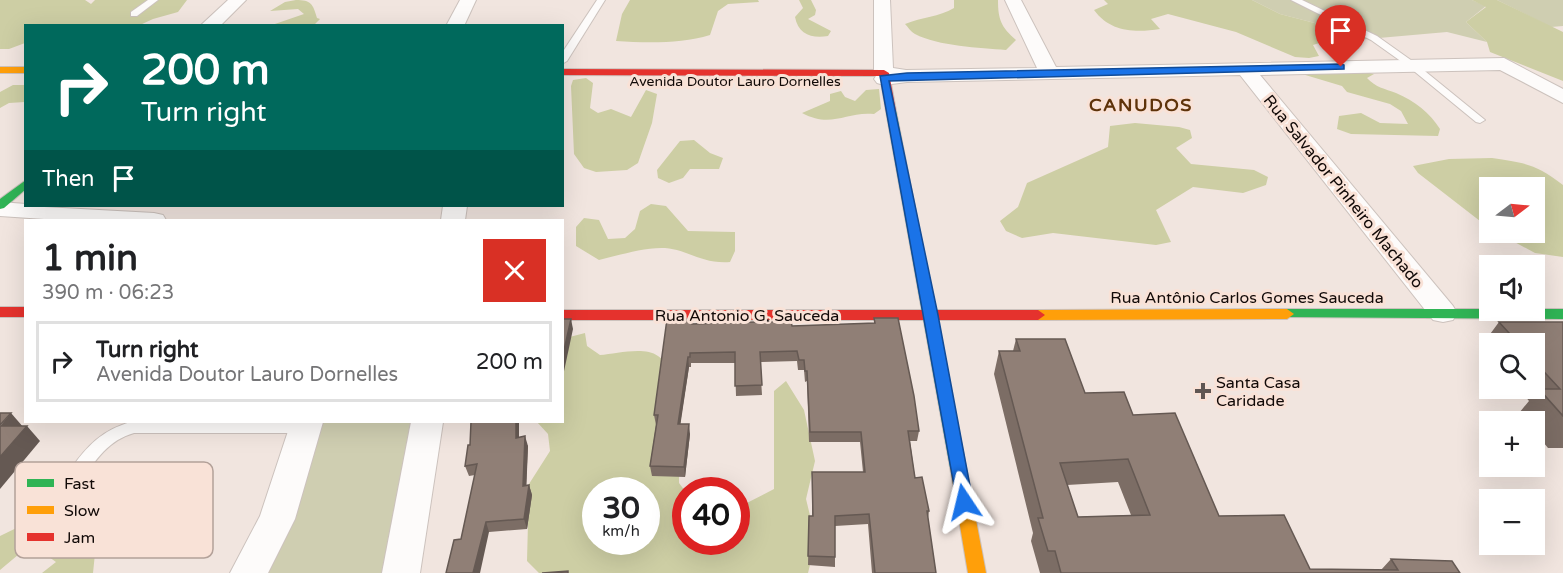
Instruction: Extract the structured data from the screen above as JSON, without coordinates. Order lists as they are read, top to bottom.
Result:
{
  "streets": {
    "street": [
      "Avenida Doutor Lauro Dornelles",
      "Rua Salvador Pinheiro Machado",
      "Rua Antônio Carlos Gomes Sauceda",
      "Rua Antonio G. Sauceda"
    ]
  },
  "crossings": [
    ["Avenida Doutor Lauro Dornelles", "Rua Salvador Pinheiro Machado"],
    ["Rua Salvador Pinheiro Machado", "Rua Antônio Carlos Gomes Sauceda"],
    ["Rua Antônio Carlos Gomes Sauceda", "Rua Antonio G. Sauceda"]
  ],
  "districts": ["CANUDOS"],
  "places": {
    "health": ["Santa Casa Caridade"]
  },
  "legend": ["Fast", "Slow", "Jam"],
  "north": "right",
  "page": {
    "turn": ["200 m", "Turn right"],
    "then": "Then",
    "map_buttons": ["+", "−"],
    "heading": ["1 min", "390 m · 06:23"],
    "list": [
      {
        "name": "Turn right",
        "note": "Avenida Doutor Lauro Dornelles",
        "value": "200 m"
      }
    ],
    "speed": "30 km/h",
    "limit": "40"
  }
}
